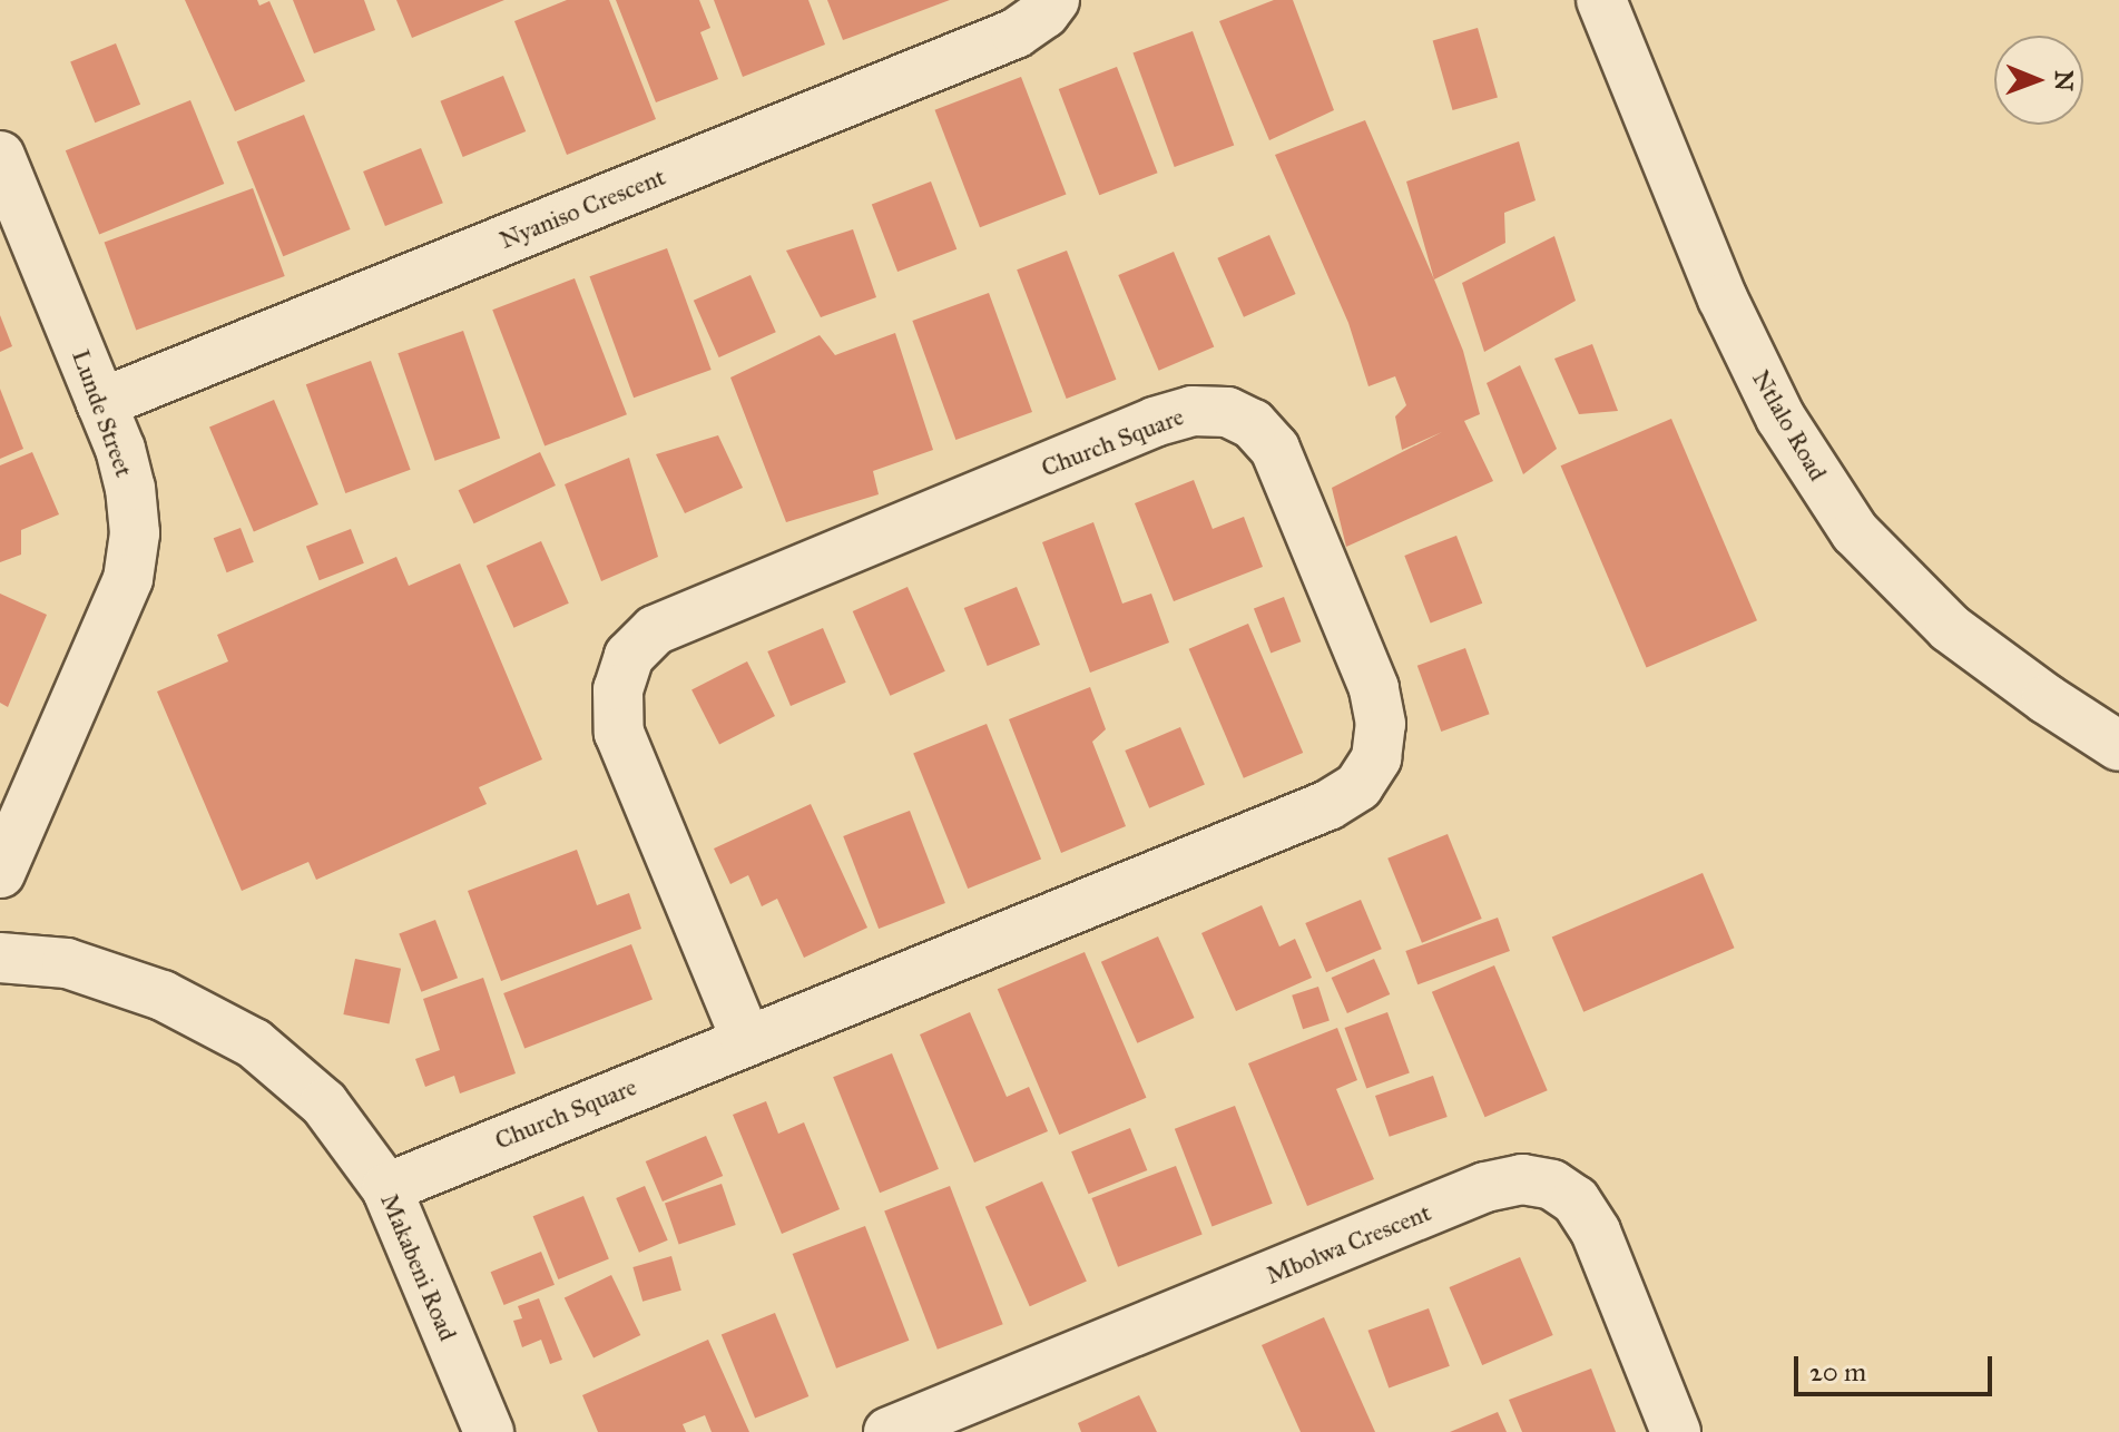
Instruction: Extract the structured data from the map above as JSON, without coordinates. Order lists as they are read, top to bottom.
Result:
{
  "streets": {
    "street": [
      "Nyaniso Crescent",
      "Lunde Street",
      "Ntlalo Road",
      "Church Square",
      "Mbolwa Crescent",
      "Makabeni Road"
    ]
  },
  "crossings": [
    ["Nyaniso Crescent", "Lunde Street"],
    ["Church Square", "Makabeni Road"]
  ],
  "scale_bar": "20 m",
  "north": "right"
}
